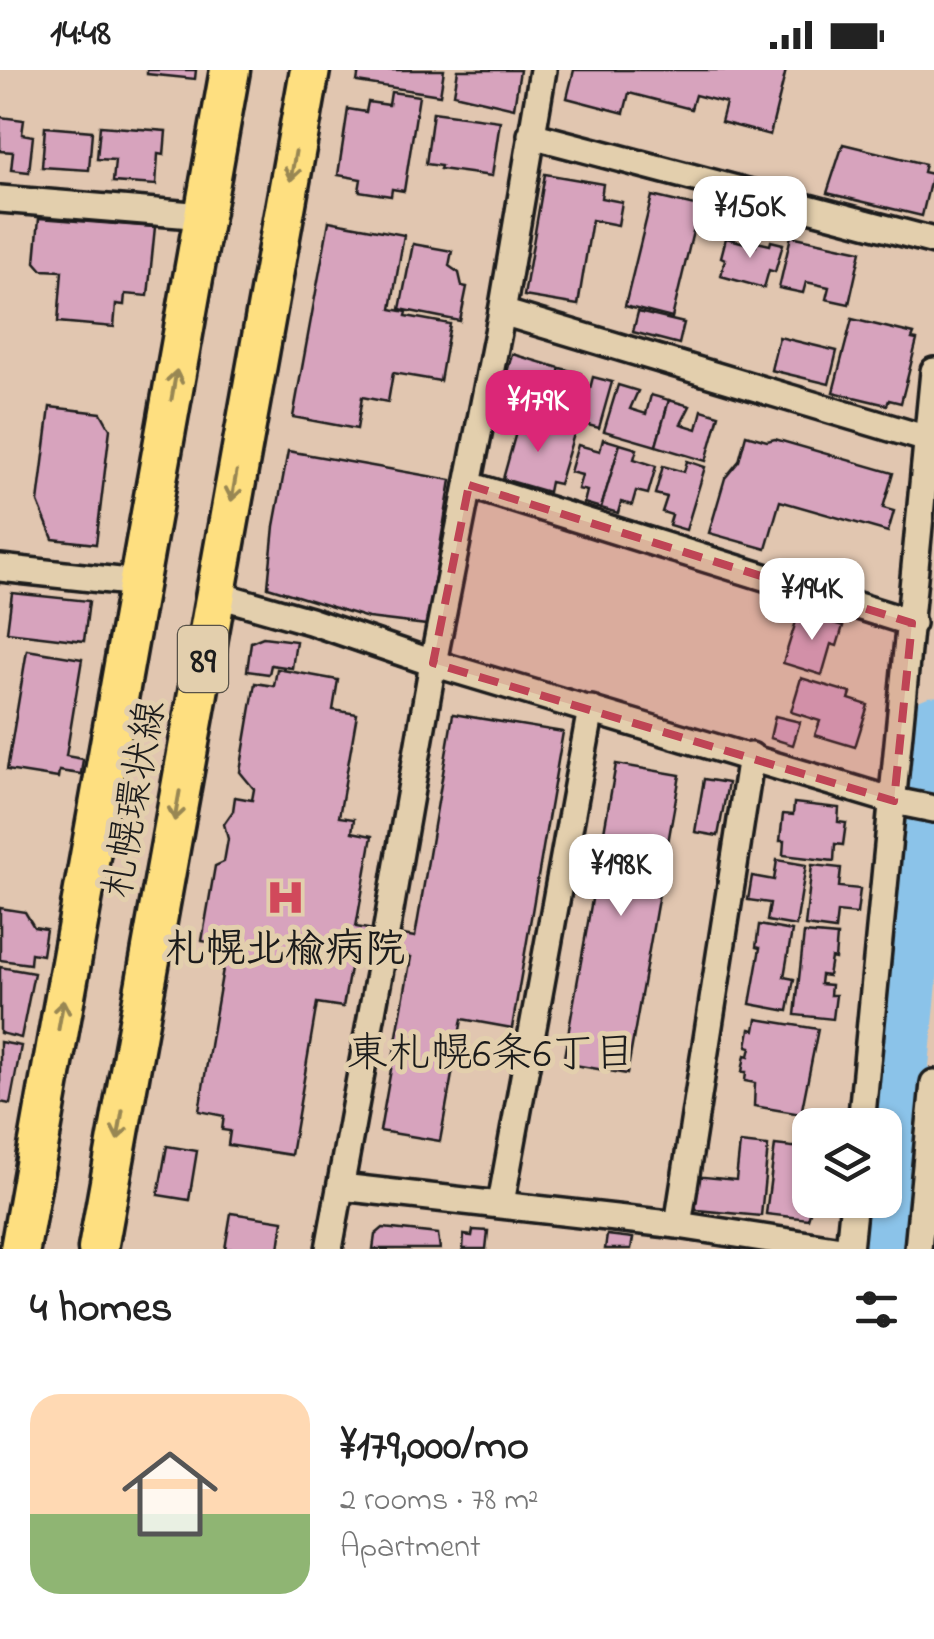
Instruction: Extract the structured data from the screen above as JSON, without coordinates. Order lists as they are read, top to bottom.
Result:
{
  "streets": {
    "main road": ["89", "札幌環状線"]
  },
  "districts": ["東札幌6条6丁目"],
  "places": {
    "hospital": ["札幌北楡病院"]
  },
  "page": {
    "status": "14:48",
    "price": [
      "¥150K",
      "¥179K",
      "¥194K",
      "¥198K"
    ],
    "heading": "4 homes",
    "list": [
      {
        "name": "¥179,000/mo",
        "note": "2 rooms · 78 m² · Apartment"
      }
    ]
  }
}
